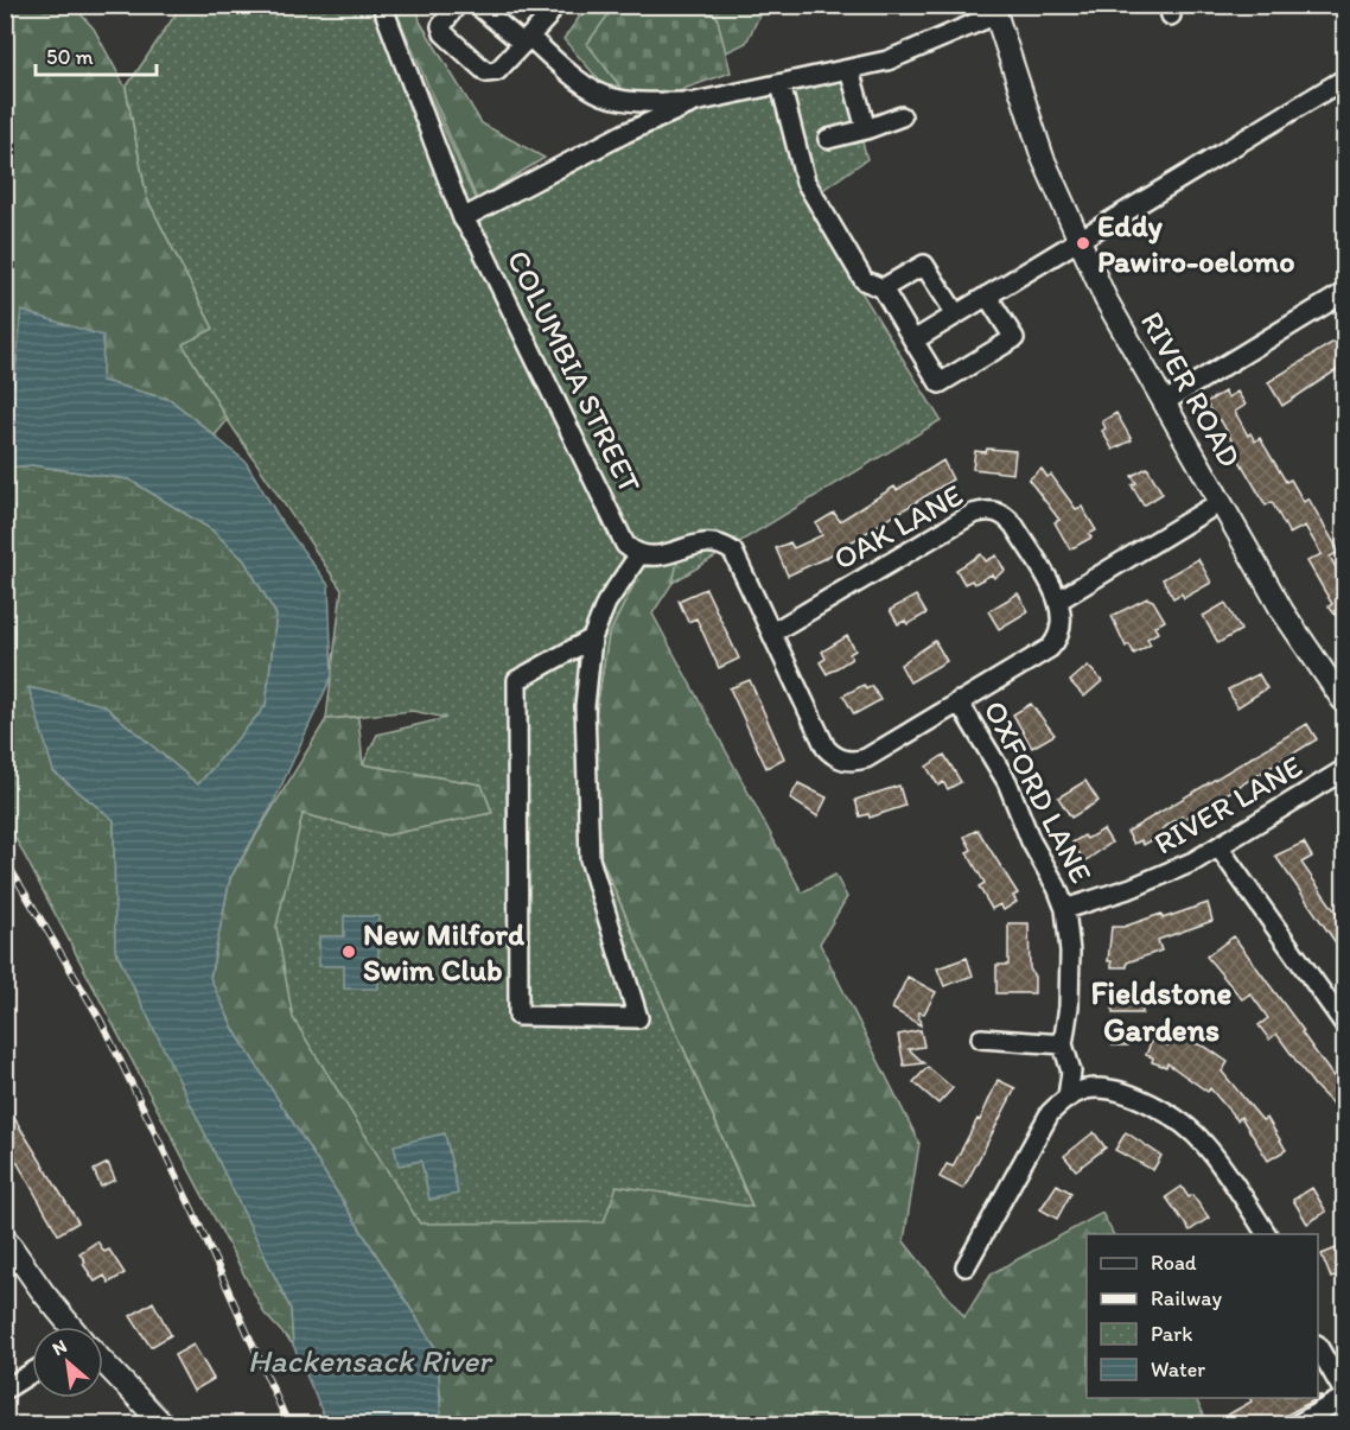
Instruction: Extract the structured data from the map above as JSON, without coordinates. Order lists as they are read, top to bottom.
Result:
{
  "streets": {
    "main road": ["RIVER ROAD"],
    "street": [
      "COLUMBIA STREET",
      "OAK LANE",
      "OXFORD LANE",
      "RIVER LANE"
    ]
  },
  "crossings": [
    ["OXFORD LANE", "RIVER LANE"]
  ],
  "districts": ["Fieldstone Gardens"],
  "water": ["Hackensack River"],
  "places": ["Eddy Pawiro-oelomo", "New Milford Swim Club"],
  "legend": [
    "Road",
    "Railway",
    "Park",
    "Water"
  ],
  "scale_bar": "50 m",
  "north": "top left"
}
